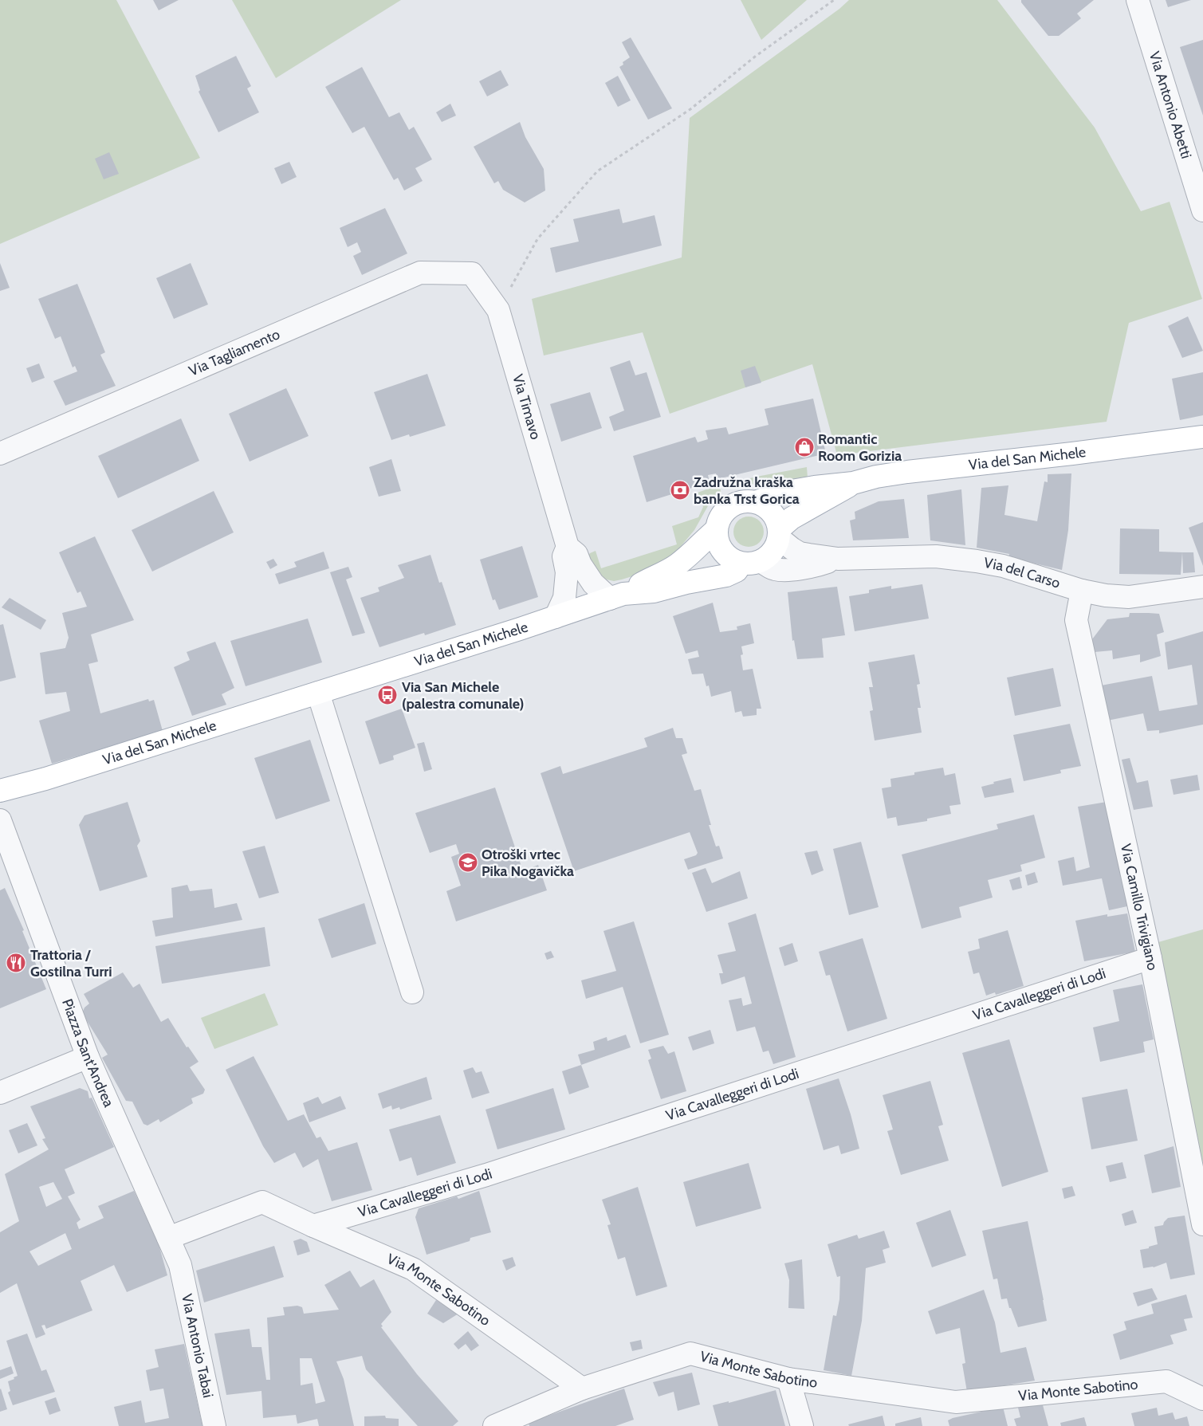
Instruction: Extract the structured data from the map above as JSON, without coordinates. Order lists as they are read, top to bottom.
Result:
{
  "streets": {
    "main road": ["Via del San Michele"],
    "street": [
      "Via Antonio Abetti",
      "Via Tagliamento",
      "Via Timavo",
      "Via del Carso",
      "Via Camillo Trivigiano",
      "Via Cavalleggeri di Lodi",
      "Piazza Sant'Andrea",
      "Via Monte Sabotino",
      "Via Antonio Tabai"
    ]
  },
  "crossings": [
    ["Via Tagliamento", "Via Timavo"],
    ["Via Timavo", "Via del San Michele"],
    ["Via del San Michele", "Via del Carso"],
    ["Via del Carso", "Via Camillo Trivigiano"],
    ["Via Camillo Trivigiano", "Via Cavalleggeri di Lodi"],
    ["Via Cavalleggeri di Lodi", "Via Monte Sabotino"],
    ["Piazza Sant'Andrea", "Via Antonio Tabai"]
  ],
  "places": {
    "shop": ["Romantic Room Gorizia"],
    "bank": ["Zadružna kraška banka Trst Gorica"],
    "bus stop": ["Via San Michele (palestra comunale)"],
    "school or university": ["Otroški vrtec Pika Nogavička"],
    "restaurant": ["Trattoria / Gostilna Turri"]
  }
}
